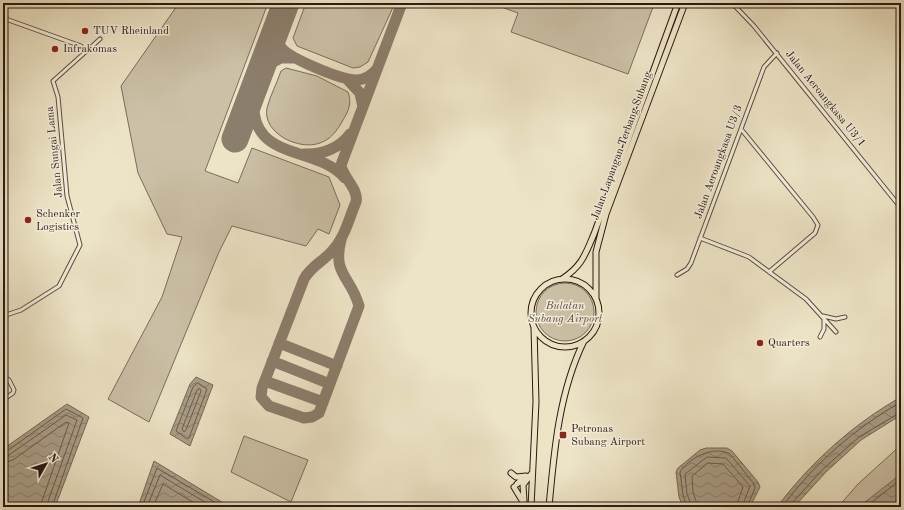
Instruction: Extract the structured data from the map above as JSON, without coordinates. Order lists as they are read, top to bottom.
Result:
{
  "streets": {
    "main road": ["Jalan Lapangan Terbang Subang"],
    "street": ["Jalan Aeroangkasa U3/1", "Jalan Sungai Lama", "Jalan Aeroangkasa U3/3"]
  },
  "crossings": [
    ["Jalan Aeroangkasa U3/1", "Jalan Aeroangkasa U3/3"]
  ],
  "parks": ["Bulatan Subang Airport"],
  "places": {
    "other": [
      "TUV Rheinland",
      "Infrakomas",
      "Schenker Logistics",
      "Quarters"
    ],
    "transit": ["Petronas Subang Airport"]
  },
  "north": "top right"
}
